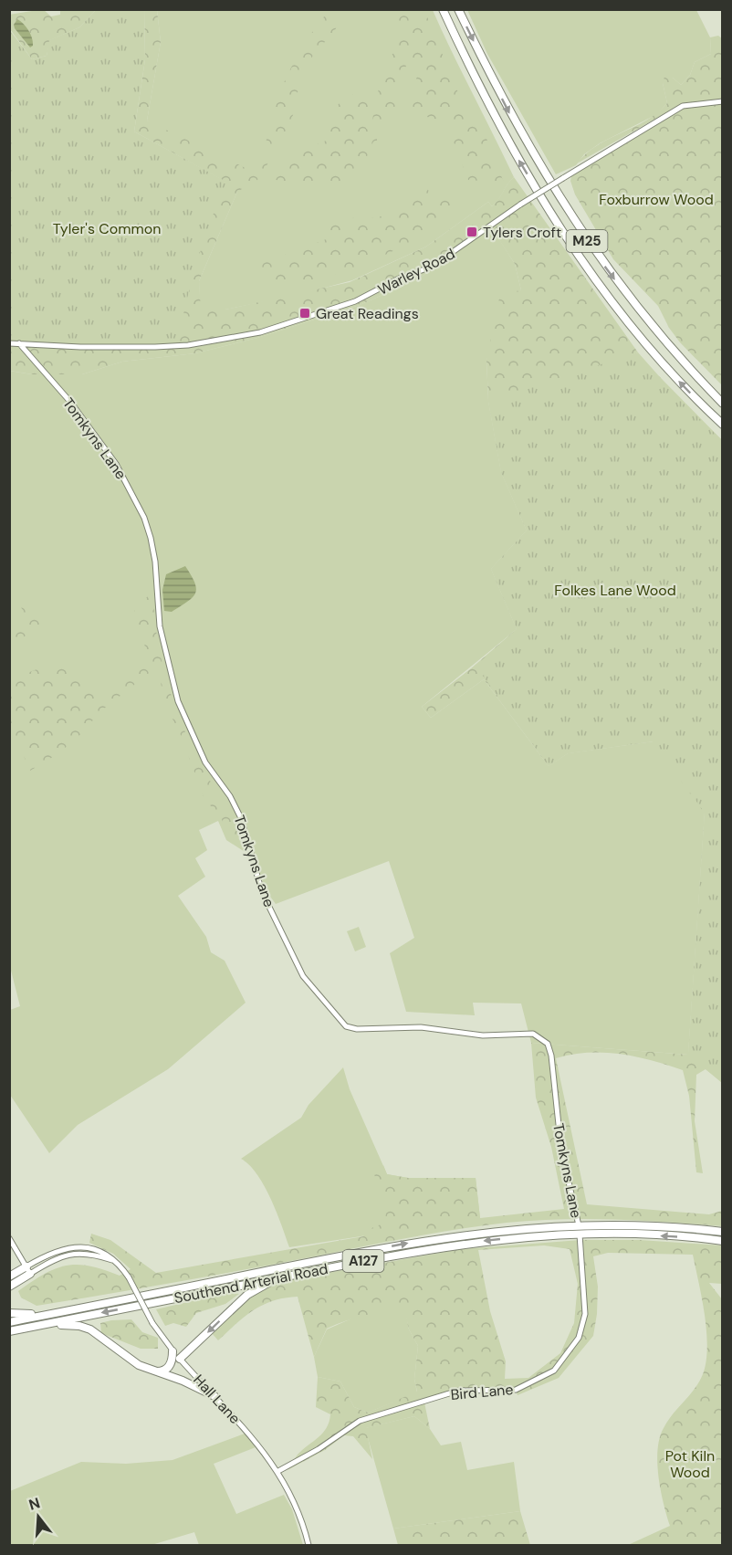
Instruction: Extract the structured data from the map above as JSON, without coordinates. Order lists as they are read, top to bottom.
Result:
{
  "streets": {
    "highway": ["M25", "A127", "Southend Arterial Road"],
    "street": [
      "Warley Road",
      "Tomkyns Lane",
      "Bird Lane",
      "Hall Lane"
    ]
  },
  "crossings": [
    ["Warley Road", "Tomkyns Lane"],
    ["Tomkyns Lane", "Southend Arterial Road"],
    ["A127", "Southend Arterial Road"],
    ["A127", "Hall Lane"],
    ["Southend Arterial Road", "Bird Lane"],
    ["Bird Lane", "Hall Lane"]
  ],
  "parks": [
    "Foxburrow Wood",
    "Tyler's Common",
    "Folkes Lane Wood",
    "Pot Kiln Wood"
  ],
  "places": {
    "transit": ["Tylers Croft", "Great Readings"]
  },
  "north": "top"
}
